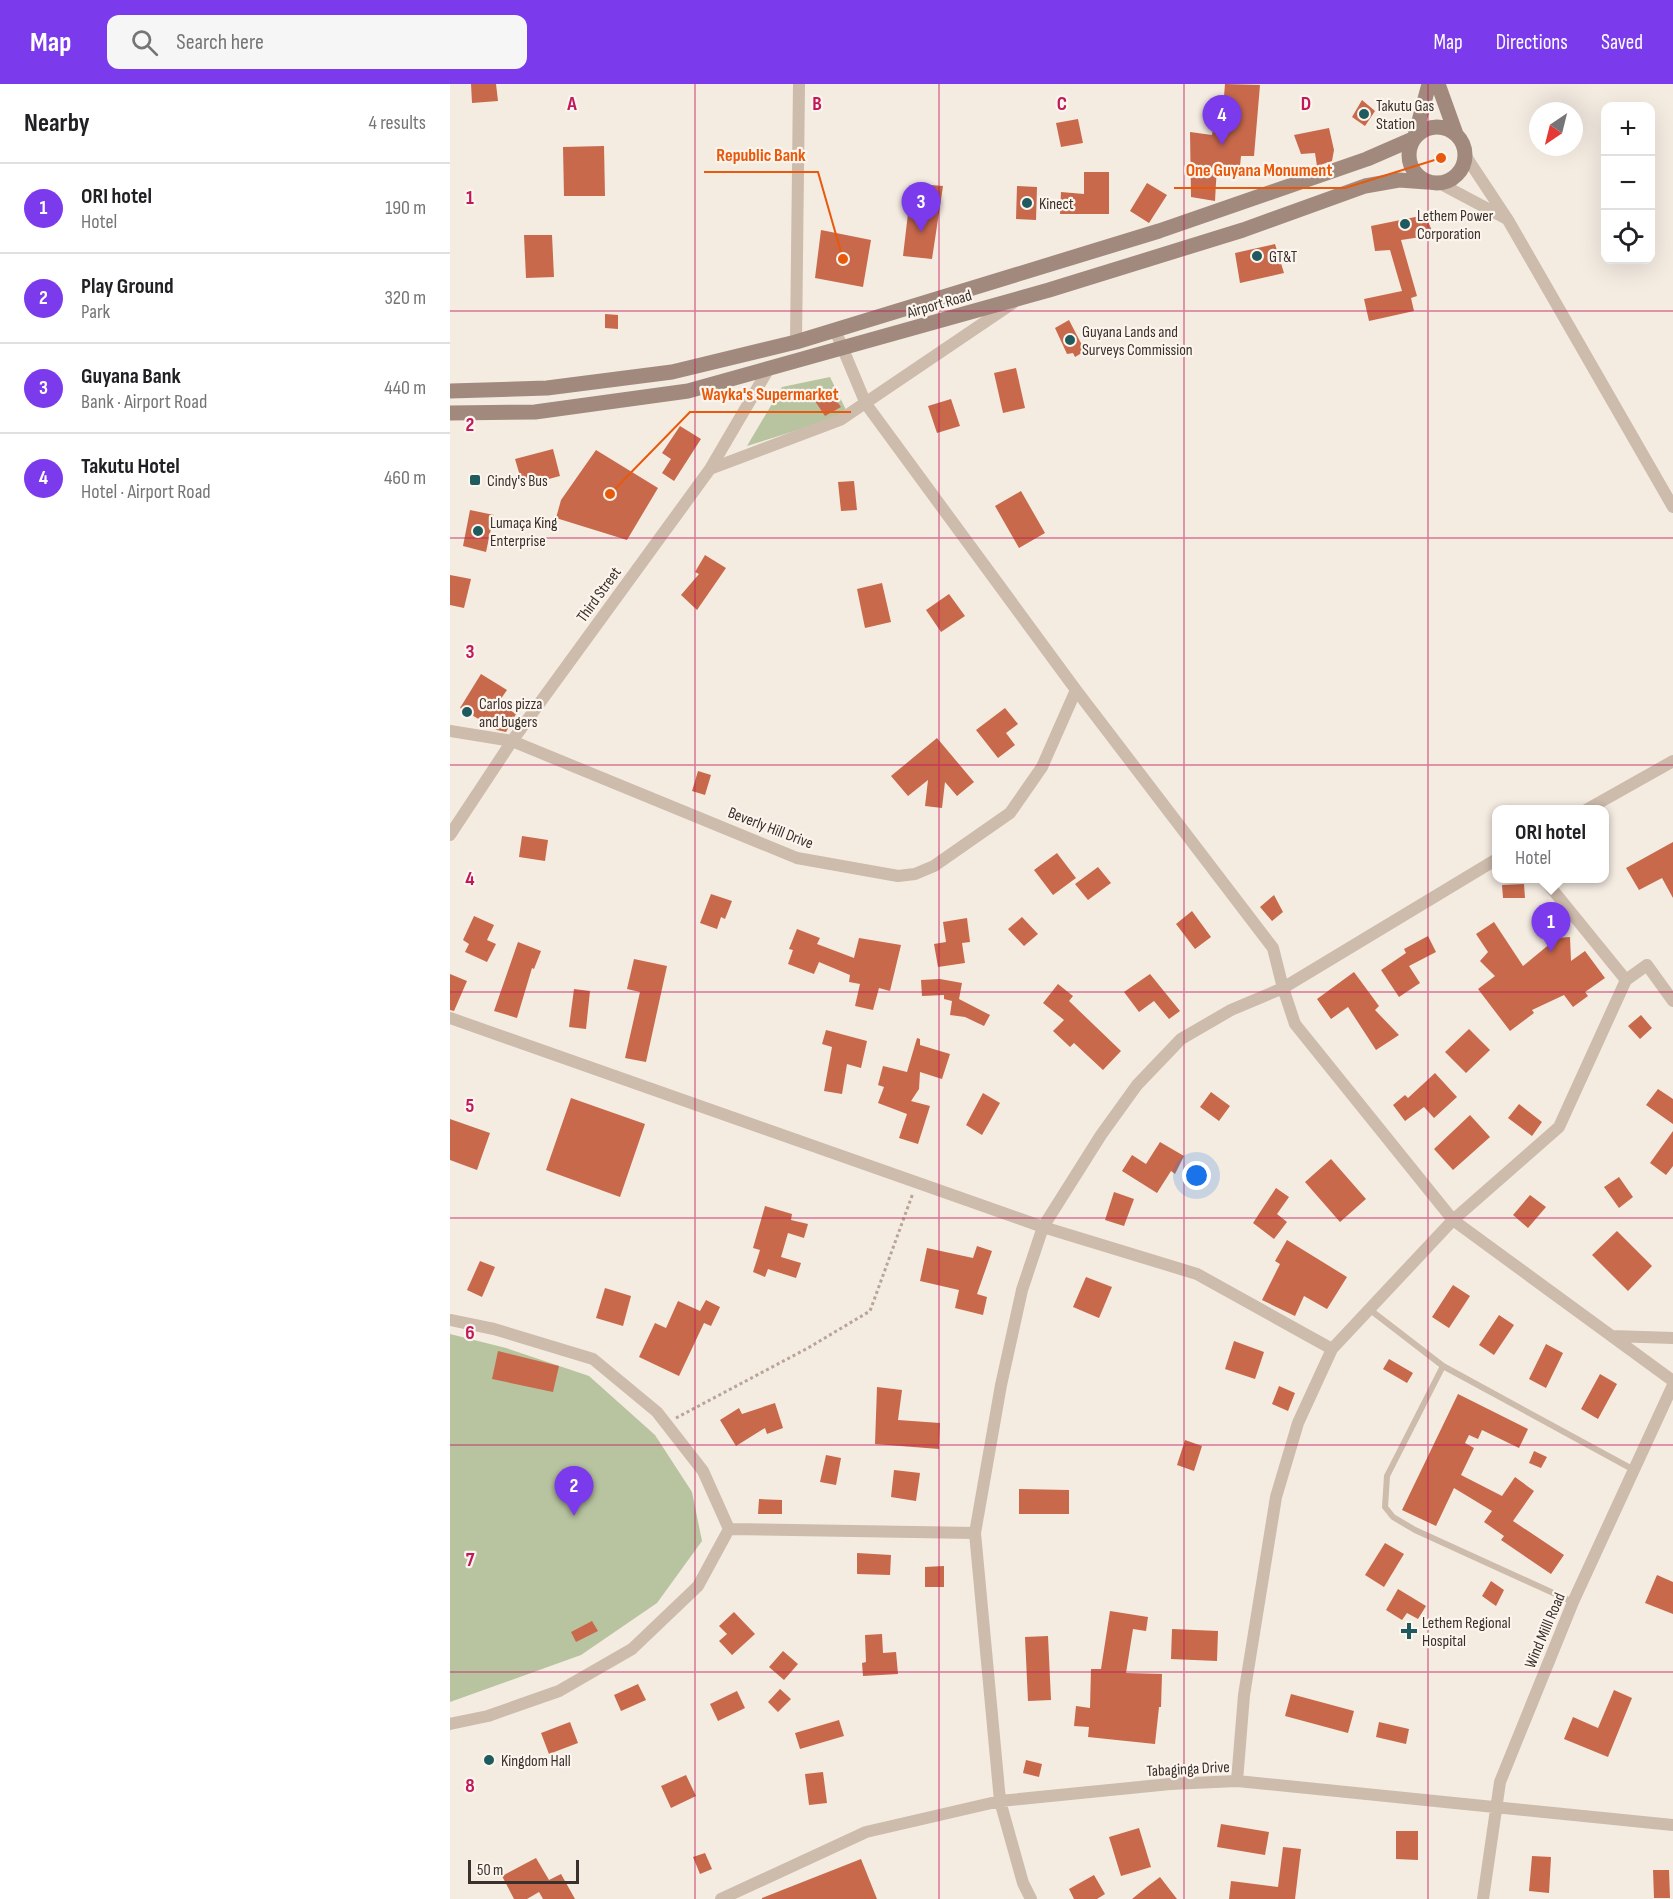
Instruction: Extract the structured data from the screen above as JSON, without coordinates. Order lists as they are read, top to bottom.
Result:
{
  "streets": {
    "street": [
      "Airport Road",
      "Third Street",
      "Beverly Hill Drive",
      "Wind Milll Road",
      "Tabaginga Drive"
    ]
  },
  "crossings": [
    ["Airport Road", "Third Street"],
    ["Third Street", "Beverly Hill Drive"],
    ["Wind Milll Road", "Tabaginga Drive"]
  ],
  "places": {
    "other": [
      "Takutu Gas Station",
      "One Guyana Monument",
      "Kinect",
      "Lethem Power Corporation",
      "GT&T",
      "Republic Bank",
      "Guyana Lands and Surveys Commission",
      "Wayka's Supermarket",
      "Lumaça King Enterprise",
      "Carlos pizza and bugers",
      "Kingdom Hall"
    ],
    "transit": ["Cindy's Bus"],
    "health": ["Lethem Regional Hospital"]
  },
  "scale_bar": "50 m",
  "north": "bottom left",
  "page": {
    "header": "Map",
    "search": "Search here",
    "nav": ["Map", "Directions", "Saved"],
    "heading": ["Nearby", "4 results"],
    "pins": [
      "4",
      "3",
      "1",
      "2"
    ],
    "map_buttons": ["+", "−"],
    "list": [
      {
        "mark": "1",
        "name": "ORI hotel",
        "note": "Hotel",
        "value": "190 m"
      },
      {
        "mark": "2",
        "name": "Play Ground",
        "note": "Park",
        "value": "320 m"
      },
      {
        "mark": "3",
        "name": "Guyana Bank",
        "note": "Bank · Airport Road",
        "value": "440 m"
      },
      {
        "mark": "4",
        "name": "Takutu Hotel",
        "note": "Hotel · Airport Road",
        "value": "460 m"
      }
    ],
    "popup": ["ORI hotel", "Hotel"],
    "scale": "50 m"
  },
  "grid": {
    "columns": [
      "A",
      "B",
      "C",
      "D"
    ],
    "rows": [
      "1",
      "2",
      "3",
      "4",
      "5",
      "6",
      "7",
      "8"
    ]
  }
}
